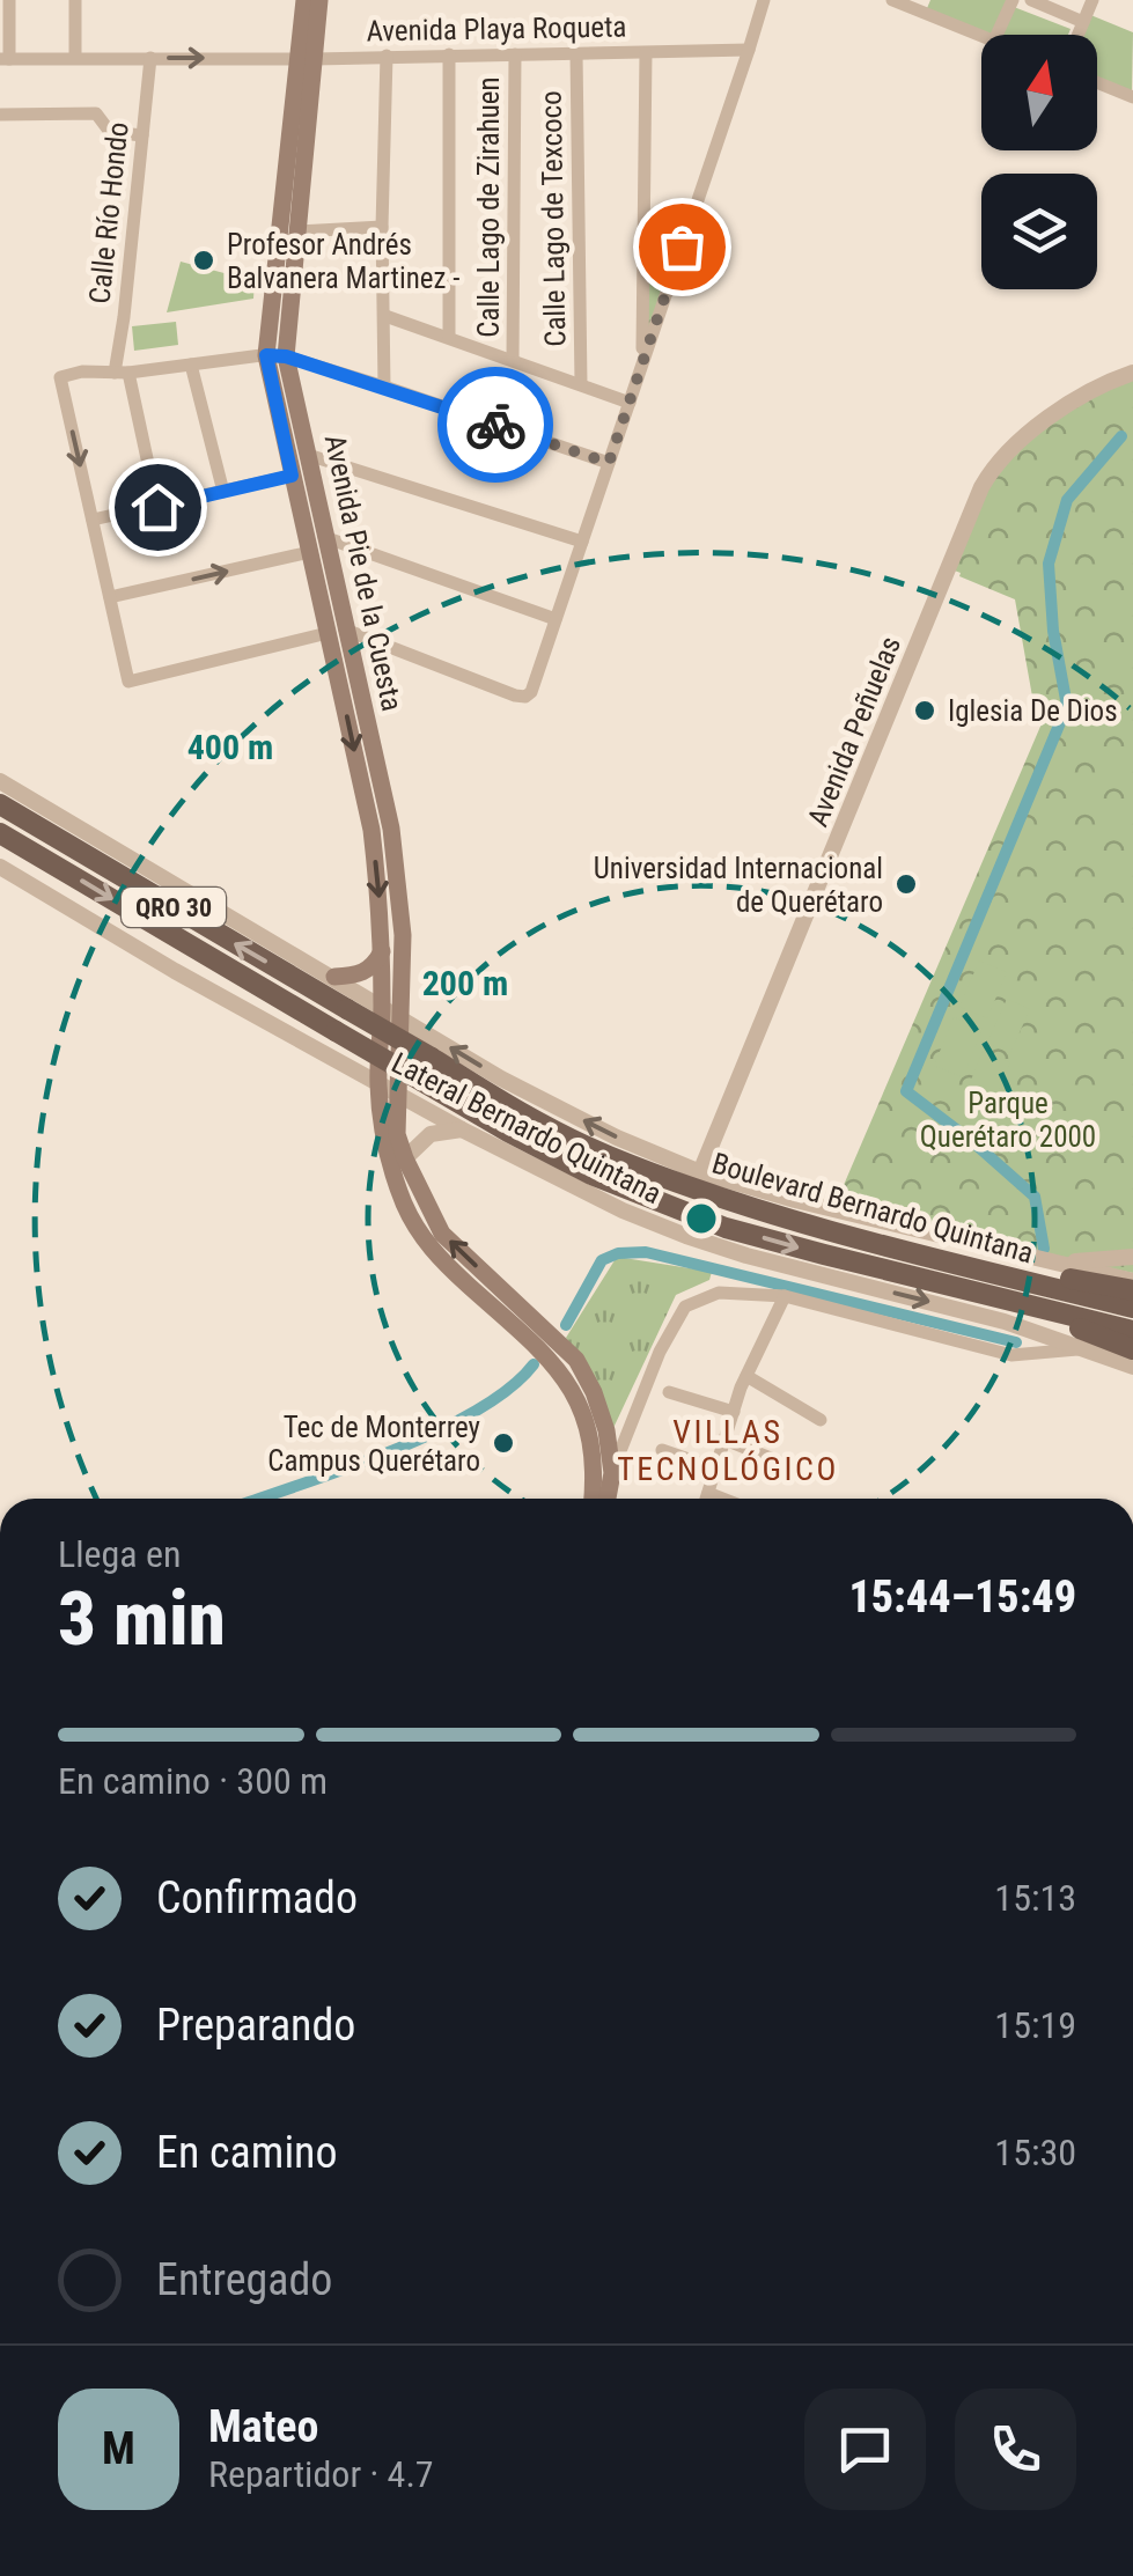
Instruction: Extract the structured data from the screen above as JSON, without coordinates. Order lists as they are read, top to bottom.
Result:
{
  "streets": {
    "main road": ["Avenida Pie de la Cuesta", "QRO 30", "Boulevard Bernardo Quintana"],
    "street": [
      "Avenida Playa Roqueta",
      "Calle Lago de Zirahuen",
      "Calle Río Hondo",
      "Calle Lago de Texcoco",
      "Avenida Peñuelas",
      "Lateral Bernardo Quintana"
    ]
  },
  "crossings": [
    ["Avenida Playa Roqueta", "Calle Lago de Zirahuen"],
    ["Avenida Playa Roqueta", "Calle Río Hondo"],
    ["Avenida Playa Roqueta", "Calle Lago de Texcoco"],
    ["Avenida Playa Roqueta", "Avenida Pie de la Cuesta"],
    ["Avenida Pie de la Cuesta", "Lateral Bernardo Quintana"],
    ["Avenida Peñuelas", "Lateral Bernardo Quintana"],
    ["Lateral Bernardo Quintana", "Boulevard Bernardo Quintana"]
  ],
  "districts": ["VILLAS TECNOLÓGICO"],
  "parks": ["Parque Querétaro 2000"],
  "places": [
    "Profesor Andrés Balvanera Martinez -",
    "Iglesia De Dios",
    "Universidad Internacional de Querétaro",
    "Tec de Monterrey Campus Querétaro"
  ],
  "north": "top",
  "page": {
    "heading": ["3 min", "Llega en", "15:44–15:49"],
    "panel": ["Mateo", "Repartidor · 4.7"],
    "bar": "En camino · 300 m",
    "list": [
      ["Confirmado", "15:13"],
      ["Preparando", "15:19"],
      ["En camino", "15:30"],
      "Entregado"
    ],
    "round": "M"
  },
  "rings": ["400 m", "200 m"]
}
